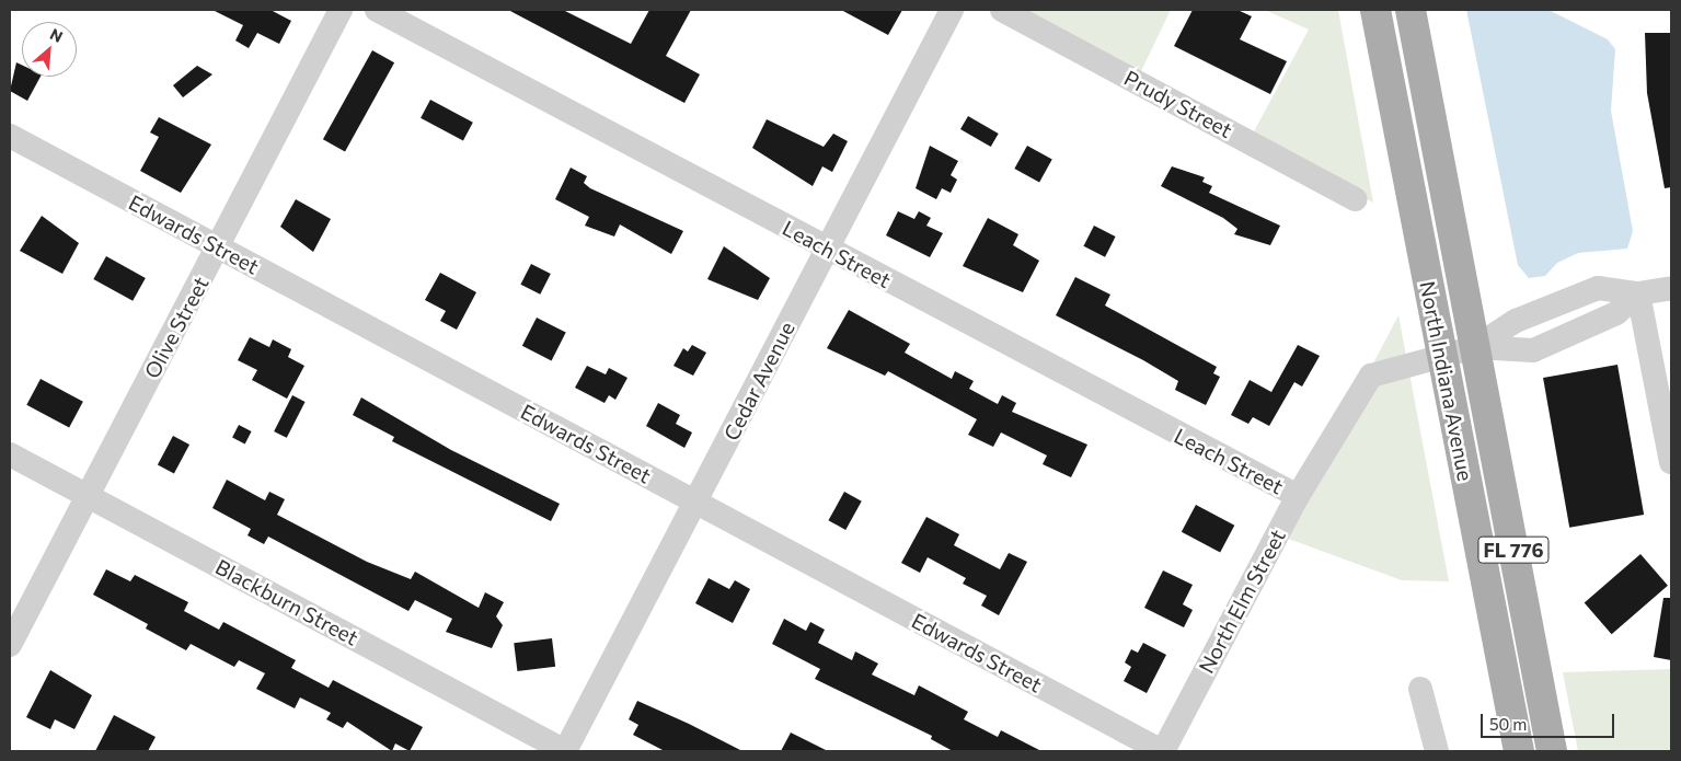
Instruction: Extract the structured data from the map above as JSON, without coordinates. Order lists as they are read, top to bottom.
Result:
{
  "streets": {
    "main road": ["North Indiana Avenue", "FL 776"],
    "street": [
      "Prudy Street",
      "Edwards Street",
      "Leach Street",
      "Olive Street",
      "Cedar Avenue",
      "North Elm Street",
      "Blackburn Street"
    ]
  },
  "crossings": [
    ["Edwards Street", "Olive Street"],
    ["Edwards Street", "Cedar Avenue"],
    ["Edwards Street", "North Elm Street"],
    ["Leach Street", "Cedar Avenue"],
    ["Leach Street", "North Elm Street"],
    ["Olive Street", "Blackburn Street"],
    ["Cedar Avenue", "Blackburn Street"],
    ["North Indiana Avenue", "North Elm Street"]
  ],
  "scale_bar": "50 m",
  "north": "top right"
}
